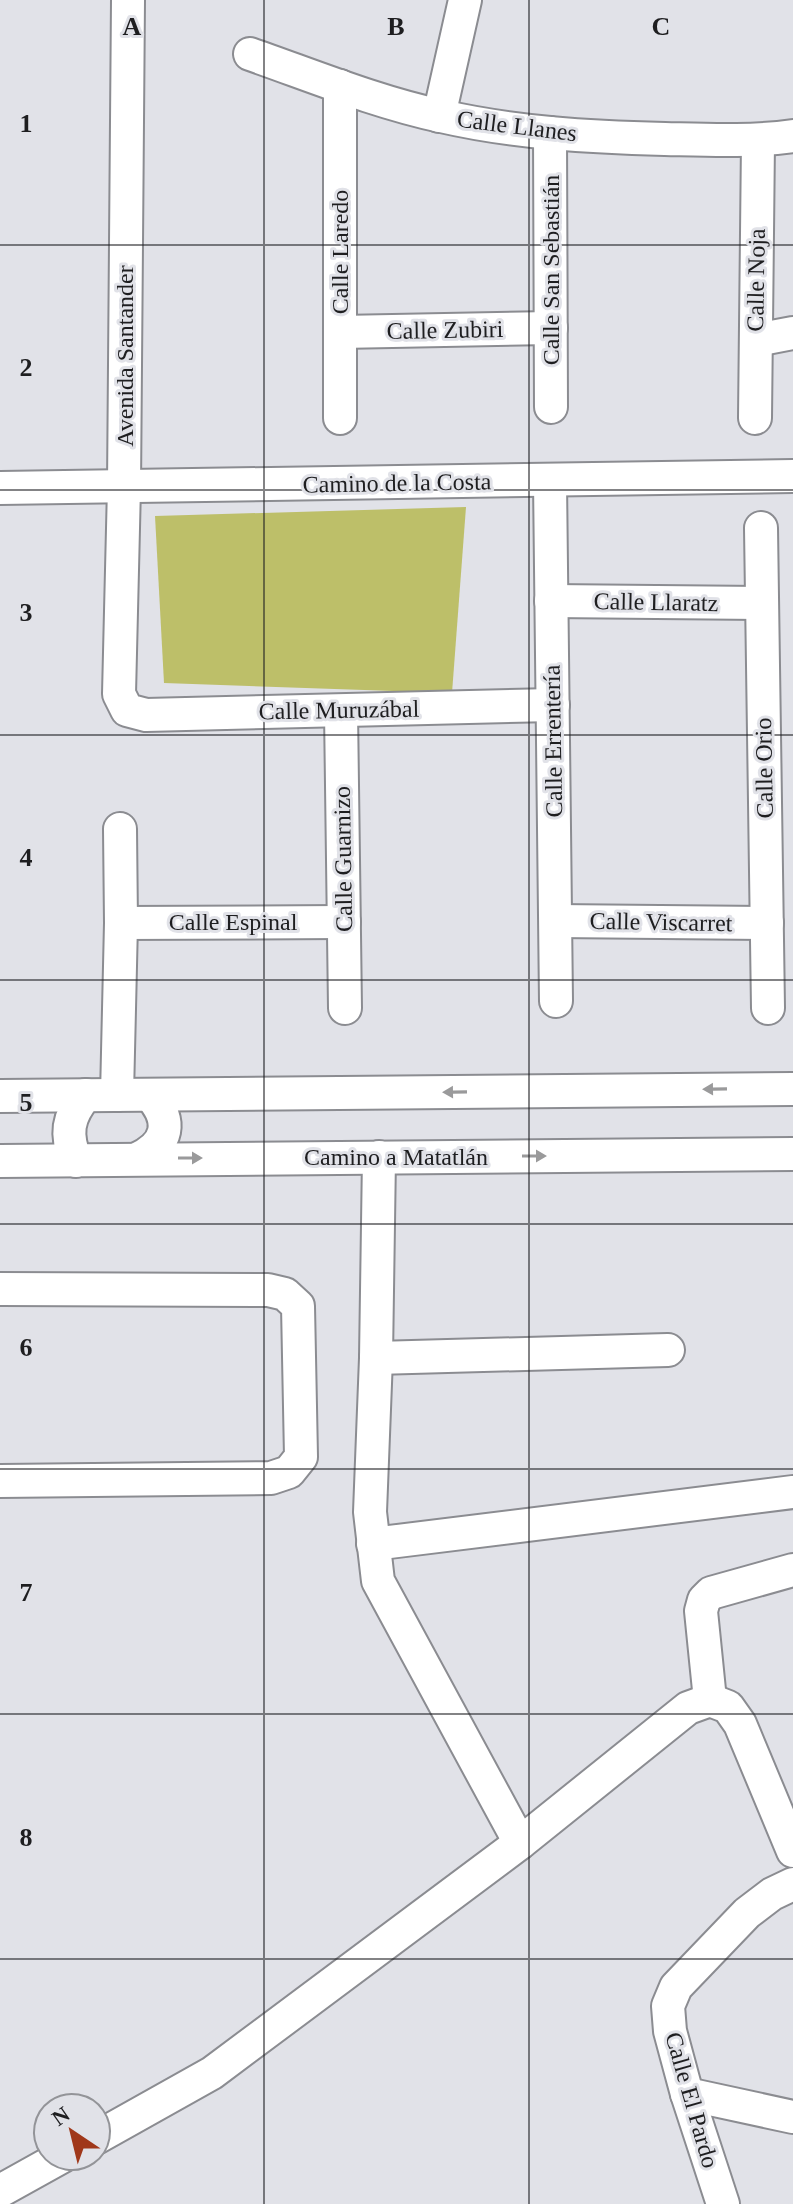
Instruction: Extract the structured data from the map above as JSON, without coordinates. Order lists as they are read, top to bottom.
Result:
{
  "streets": {
    "street": [
      "Calle Llanes",
      "Calle Laredo",
      "Calle San Sebastián",
      "Calle Noja",
      "Calle Zubiri",
      "Avenida Santander",
      "Camino de la Costa",
      "Calle Llaratz",
      "Calle Muruzábal",
      "Calle Errentería",
      "Calle Orio",
      "Calle Guarnizo",
      "Calle Espinal",
      "Calle Viscarret",
      "Camino a Matatlán",
      "Calle El Pardo"
    ]
  },
  "crossings": [
    ["Calle Llanes", "Calle Laredo"],
    ["Calle Llanes", "Calle San Sebastián"],
    ["Calle Llanes", "Calle Noja"],
    ["Calle Laredo", "Calle Zubiri"],
    ["Calle San Sebastián", "Calle Zubiri"],
    ["Avenida Santander", "Camino de la Costa"],
    ["Avenida Santander", "Calle Muruzábal"],
    ["Camino de la Costa", "Calle Errentería"],
    ["Calle Llaratz", "Calle Errentería"],
    ["Calle Llaratz", "Calle Orio"],
    ["Calle Muruzábal", "Calle Errentería"],
    ["Calle Muruzábal", "Calle Guarnizo"],
    ["Calle Errentería", "Calle Viscarret"],
    ["Calle Orio", "Calle Viscarret"],
    ["Calle Guarnizo", "Calle Espinal"]
  ],
  "north": "top left",
  "grid": {
    "columns": ["A", "B", "C"],
    "rows": [
      "1",
      "2",
      "3",
      "4",
      "5",
      "6",
      "7",
      "8"
    ]
  }
}
